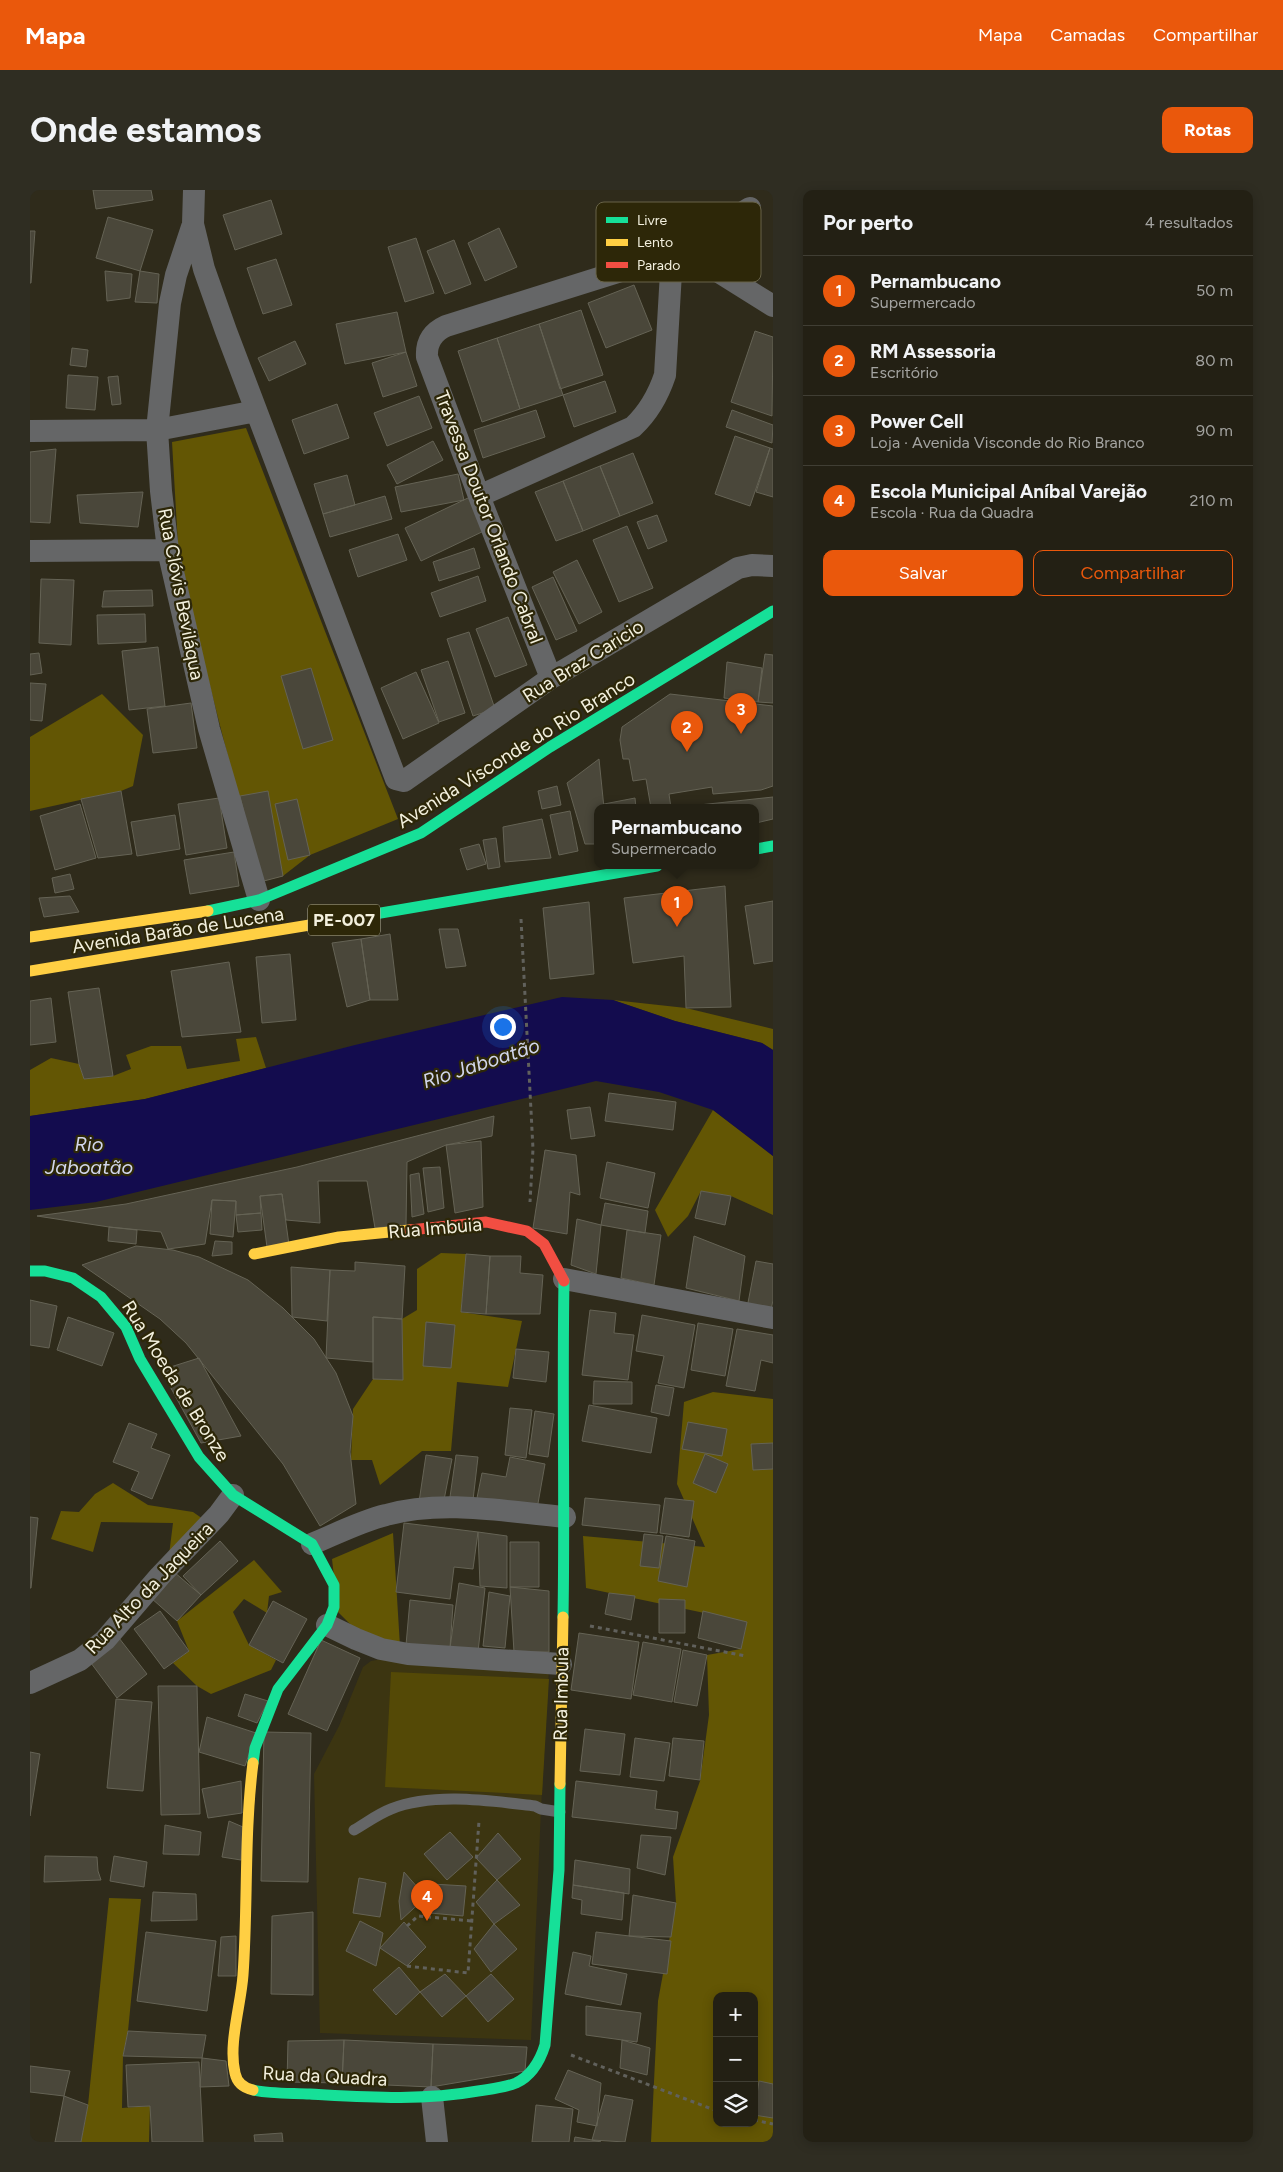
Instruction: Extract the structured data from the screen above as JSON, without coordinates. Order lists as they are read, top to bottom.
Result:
{
  "streets": {
    "street": [
      "Travessa Doutor Orlando Cabral",
      "Rua Clóvis Beviláqua",
      "Rua Braz Caricio",
      "Avenida Visconde do Rio Branco",
      "PE-007",
      "Avenida Barão de Lucena",
      "Rua Imbuia",
      "Rua Moeda de Bronze",
      "Rua Alto da Jaqueira",
      "Rua da Quadra"
    ]
  },
  "crossings": [
    ["Travessa Doutor Orlando Cabral", "Rua Braz Caricio"],
    ["Rua Clóvis Beviláqua", "Rua Braz Caricio"],
    ["Rua Clóvis Beviláqua", "Avenida Visconde do Rio Branco"],
    ["Rua Imbuia", "Rua da Quadra"],
    ["Rua Moeda de Bronze", "Rua Alto da Jaqueira"]
  ],
  "water": ["Rio Jaboatão"],
  "legend": ["Livre", "Lento", "Parado"],
  "page": {
    "header": "Mapa",
    "nav": ["Mapa", "Camadas", "Compartilhar"],
    "buttons": [
      "Rotas",
      ["Salvar", "Compartilhar"]
    ],
    "title": "Onde estamos",
    "heading": ["Por perto", "4 resultados"],
    "list": [
      {
        "mark": "1",
        "name": "Pernambucano",
        "note": "Supermercado",
        "value": "50 m"
      },
      {
        "mark": "2",
        "name": "RM Assessoria",
        "note": "Escritório",
        "value": "80 m"
      },
      {
        "mark": "3",
        "name": "Power Cell",
        "note": "Loja · Avenida Visconde do Rio Branco",
        "value": "90 m"
      },
      {
        "mark": "4",
        "name": "Escola Municipal Aníbal Varejão",
        "note": "Escola · Rua da Quadra",
        "value": "210 m"
      }
    ],
    "pins": [
      "3",
      "2",
      "1",
      "4"
    ],
    "popup": ["Pernambucano", "Supermercado"],
    "map_buttons": ["+", "−"]
  }
}
